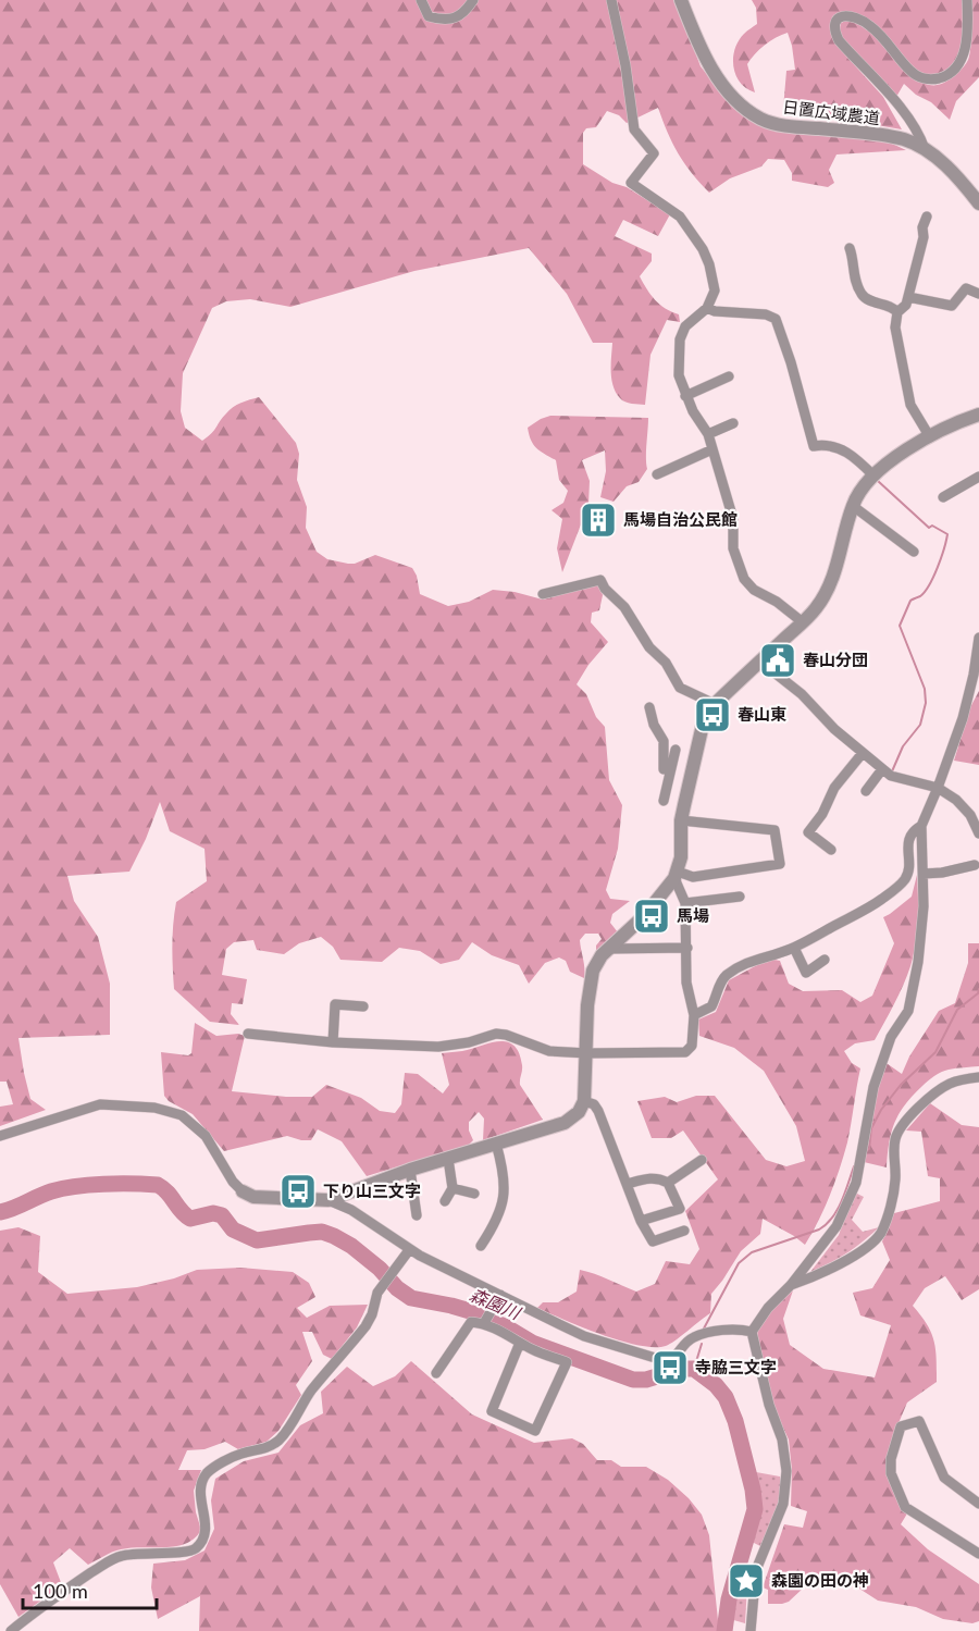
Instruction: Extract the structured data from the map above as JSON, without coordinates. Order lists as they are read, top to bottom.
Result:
{
  "streets": {
    "street": ["日置広域農道"]
  },
  "water": ["森園川"],
  "places": {
    "building": ["馬場自治公民館"],
    "public building": ["春山分団"],
    "bus stop": [
      "春山東",
      "馬場",
      "下り山三文字",
      "寺脇三文字"
    ],
    "place": ["森園の田の神"]
  },
  "scale_bar": "100 m"
}
